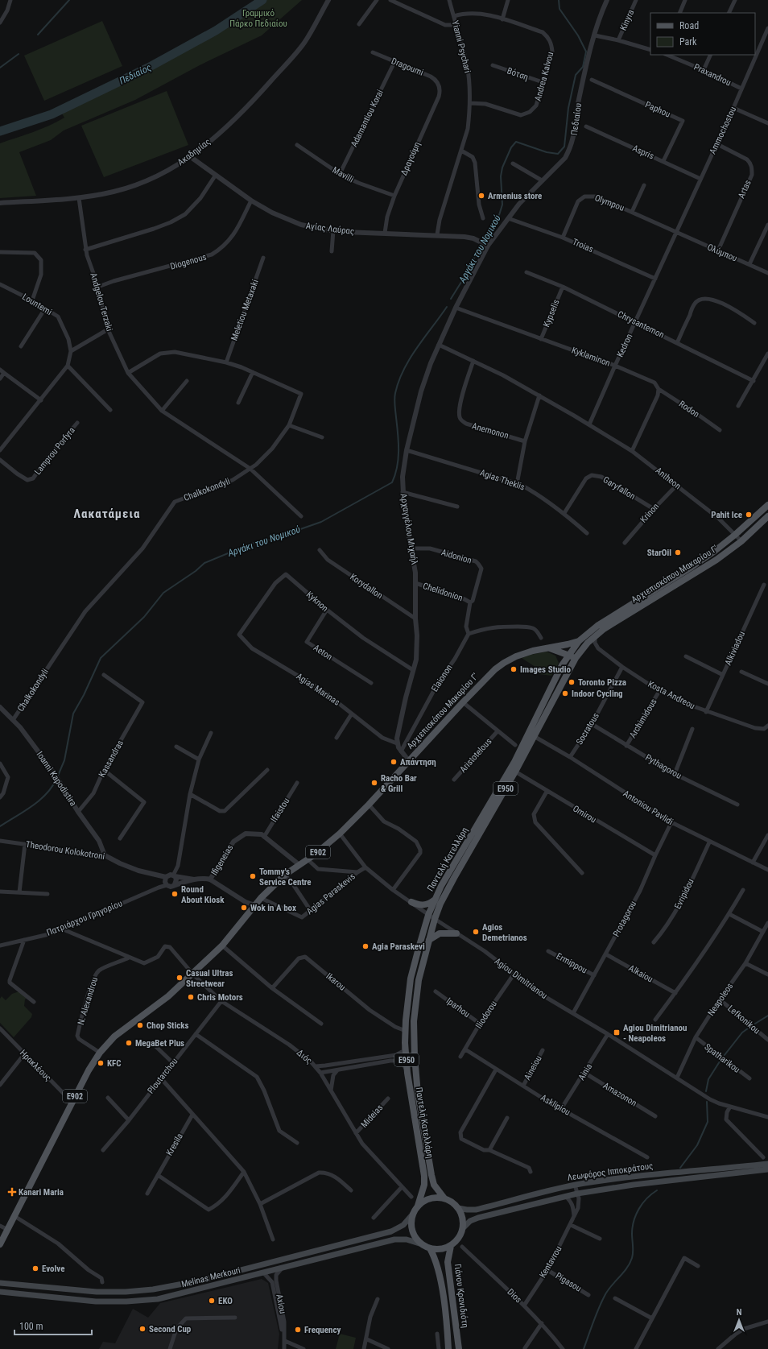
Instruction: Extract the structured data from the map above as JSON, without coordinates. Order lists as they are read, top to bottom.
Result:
{
  "streets": {
    "main road": [
      "Αρχιεπισκόπου Μακαρίου Γ'",
      "E950",
      "E902",
      "Παντελή Κατελλάρη",
      "Λεωφόρος Ιπποκράτους",
      "Melinas Merkouri",
      "Γιάνου Κρανιδιότη"
    ],
    "street": [
      "Kinyra",
      "Yianni Psychari",
      "Dragoumi",
      "Βότση",
      "Praxandrou",
      "Andrea Kalvou",
      "Paphou",
      "Adamantiou Korai",
      "Πεδιαίου",
      "Ammochostou",
      "Ακαδημίας",
      "Aspris",
      "Δραγούμη",
      "Mavilli",
      "Artas",
      "Olympou",
      "Αγίας Λαύρας",
      "Troias",
      "Ολύμπου",
      "Diogenous",
      "Andgelou Terzaki",
      "Lountemi",
      "Meletiou Metaxaki",
      "Kypselis",
      "Chrysantemon",
      "Kedron",
      "Kyklaminon",
      "Rodon",
      "Anemonon",
      "Lamprou Porfyra",
      "Antheon",
      "Agias Theklis",
      "Garyfallon",
      "Chalkokondyli",
      "Krinon",
      "Αρχαγγέλου Μιχαήλ",
      "Aidonion",
      "Korydallon",
      "Chelidonion",
      "Kyknon",
      "Alkiviadou",
      "Aeton",
      "Elaionon",
      "Agias Marinas",
      "Kosta Andreou",
      "Archimidous",
      "Socratous",
      "Aristotelous",
      "Kassandras",
      "Pythagorou",
      "Ioanni Kapodistira",
      "Antoniou Pavlidi",
      "Ifaistou",
      "Omirou",
      "Theodorou Kolokotroni",
      "Ifigeneias",
      "Agias Paraskevis",
      "Evripidou",
      "Πατριάρχου Γρηγορίου",
      "Protagorou",
      "Ermippou",
      "Alkaiou",
      "Agiou Dimitrianou",
      "Ikarou",
      "Neapoleos",
      "N. Alexandrou",
      "Iparhou",
      "Iliodorou",
      "Lefkonikou",
      "Διός",
      "Spatharikou",
      "Ηρακλέους",
      "Aineiou",
      "Ainia",
      "Ploutarchou",
      "Amazonon",
      "Asklipiou",
      "Mideias",
      "Kresila",
      "Kentavrou",
      "Pigasou",
      "Dios",
      "Axiou"
    ]
  },
  "crossings": [
    ["Yianni Psychari", "Andrea Kalvou"],
    ["Yianni Psychari", "Αγίας Λαύρας"],
    ["Dragoumi", "Adamantiou Korai"],
    ["Dragoumi", "Δραγούμη"],
    ["Βότση", "Andrea Kalvou"],
    ["Praxandrou", "Ammochostou"],
    ["Paphou", "Aspris"],
    ["Adamantiou Korai", "Mavilli"],
    ["Πεδιαίου", "Troias"],
    ["Πεδιαίου", "Αρχαγγέλου Μιχαήλ"],
    ["Ammochostou", "Aspris"],
    ["Ammochostou", "Artas"],
    ["Ammochostou", "Olympou"],
    ["Ammochostou", "Ολύμπου"],
    ["Ammochostou", "Kedron"],
    ["Ακαδημίας", "Αγίας Λαύρας"],
    ["Ακαδημίας", "Andgelou Terzaki"],
    ["Δραγούμη", "Mavilli"],
    ["Δραγούμη", "Αγίας Λαύρας"],
    ["Artas", "Ολύμπου"],
    ["Olympou", "Troias"],
    ["Olympou", "Ολύμπου"],
    ["Olympou", "Kedron"],
    ["Αγίας Λαύρας", "Diogenous"],
    ["Αγίας Λαύρας", "Αρχαγγέλου Μιχαήλ"],
    ["Troias", "Kedron"],
    ["Troias", "Αρχαγγέλου Μιχαήλ"],
    ["Ολύμπου", "Kedron"],
    ["Diogenous", "Andgelou Terzaki"],
    ["Andgelou Terzaki", "Chalkokondyli"],
    ["Meletiou Metaxaki", "Chalkokondyli"],
    ["Kypselis", "Chrysantemon"],
    ["Kypselis", "Kyklaminon"],
    ["Chrysantemon", "Kedron"],
    ["Kedron", "Kyklaminon"],
    ["Kedron", "Antheon"],
    ["Kyklaminon", "Rodon"],
    ["Kyklaminon", "Αρχαγγέλου Μιχαήλ"],
    ["Antheon", "Krinon"],
    ["Antheon", "Αρχιεπισκόπου Μακαρίου Γ'"],
    ["Agias Theklis", "Garyfallon"],
    ["Agias Theklis", "Αρχαγγέλου Μιχαήλ"],
    ["Garyfallon", "Krinon"],
    ["Chalkokondyli", "Ioanni Kapodistira"],
    ["Αρχαγγέλου Μιχαήλ", "Aidonion"],
    ["Αρχαγγέλου Μιχαήλ", "Korydallon"],
    ["Αρχαγγέλου Μιχαήλ", "Chelidonion"],
    ["Αρχαγγέλου Μιχαήλ", "Kyknon"],
    ["Αρχαγγέλου Μιχαήλ", "Agias Marinas"],
    ["Aidonion", "Chelidonion"],
    ["Αρχιεπισκόπου Μακαρίου Γ'", "Kosta Andreou"],
    ["Αρχιεπισκόπου Μακαρίου Γ'", "Παντελή Κατελλάρη"],
    ["Αρχιεπισκόπου Μακαρίου Γ'", "Ifigeneias"],
    ["Αρχιεπισκόπου Μακαρίου Γ'", "Agias Paraskevis"],
    ["Αρχιεπισκόπου Μακαρίου Γ'", "Agiou Dimitrianou"],
    ["Αρχιεπισκόπου Μακαρίου Γ'", "N. Alexandrou"],
    ["Αρχιεπισκόπου Μακαρίου Γ'", "Διός"],
    ["Αρχιεπισκόπου Μακαρίου Γ'", "Ηρακλέους"],
    ["Kyknon", "Aeton"],
    ["Kyknon", "Agias Marinas"],
    ["Alkiviadou", "Kosta Andreou"],
    ["Kosta Andreou", "Archimidous"],
    ["Kosta Andreou", "Socratous"],
    ["Archimidous", "Pythagorou"],
    ["Socratous", "Pythagorou"],
    ["Socratous", "Antoniou Pavlidi"],
    ["Kassandras", "Ioanni Kapodistira"],
    ["Ioanni Kapodistira", "Theodorou Kolokotroni"],
    ["Antoniou Pavlidi", "Παντελή Κατελλάρη"],
    ["Antoniou Pavlidi", "Evripidou"],
    ["Antoniou Pavlidi", "Protagorou"],
    ["Ifaistou", "Ifigeneias"],
    ["Omirou", "Παντελή Κατελλάρη"],
    ["Omirou", "Protagorou"],
    ["Theodorou Kolokotroni", "Πατριάρχου Γρηγορίου"],
    ["Παντελή Κατελλάρη", "Agiou Dimitrianou"],
    ["Παντελή Κατελλάρη", "Ikarou"],
    ["Παντελή Κατελλάρη", "Λεωφόρος Ιπποκράτους"],
    ["Παντελή Κατελλάρη", "Melinas Merkouri"],
    ["Παντελή Κατελλάρη", "Γιάνου Κρανιδιότη"],
    ["Agias Paraskevis", "Agiou Dimitrianou"],
    ["Protagorou", "Ermippou"],
    ["Protagorou", "Alkaiou"],
    ["Protagorou", "Agiou Dimitrianou"],
    ["Agiou Dimitrianou", "Neapoleos"],
    ["Agiou Dimitrianou", "Iliodorou"],
    ["Agiou Dimitrianou", "Ainia"],
    ["Neapoleos", "Lefkonikou"],
    ["Neapoleos", "Spatharikou"],
    ["N. Alexandrou", "Διός"],
    ["Iparhou", "Iliodorou"],
    ["Iliodorou", "Asklipiou"],
    ["Διός", "Ploutarchou"],
    ["Διός", "Mideias"],
    ["Aineiou", "Asklipiou"],
    ["Ainia", "Amazonon"],
    ["Ainia", "Asklipiou"],
    ["Λεωφόρος Ιπποκράτους", "Kentavrou"],
    ["Λεωφόρος Ιπποκράτους", "Melinas Merkouri"],
    ["Λεωφόρος Ιπποκράτους", "Γιάνου Κρανιδιότη"],
    ["Kentavrou", "Pigasou"],
    ["Kentavrou", "Dios"],
    ["Melinas Merkouri", "Γιάνου Κρανιδιότη"],
    ["Melinas Merkouri", "Axiou"]
  ],
  "districts": ["Λακατάμεια"],
  "water": ["Πεδιαίος", "Αργάκι του Νομικού"],
  "parks": ["Γραμμικό Πάρκο Πεδιαίου"],
  "places": {
    "other": [
      "Armenius store",
      "Pahit Ice",
      "StarOil",
      "Images Studio",
      "Toronto Pizza",
      "Indoor Cycling",
      "Απάντηση",
      "Racho Bar & Grill",
      "Tommy's Service Centre",
      "Round About Kiosk",
      "Wok in A box",
      "Agios Demetrianos",
      "Agia Paraskevi",
      "Casual Ultras Streetwear",
      "Chris Motors",
      "Chop Sticks",
      "MegaBet Plus",
      "KFC",
      "Evolve",
      "EKO",
      "Second Cup",
      "Frequency"
    ],
    "transit": ["Agiou Dimitrianou - Neapoleos"],
    "health": ["Kanari Maria"]
  },
  "legend": ["Road", "Park"],
  "scale_bar": "100 m",
  "north": "top"
}
